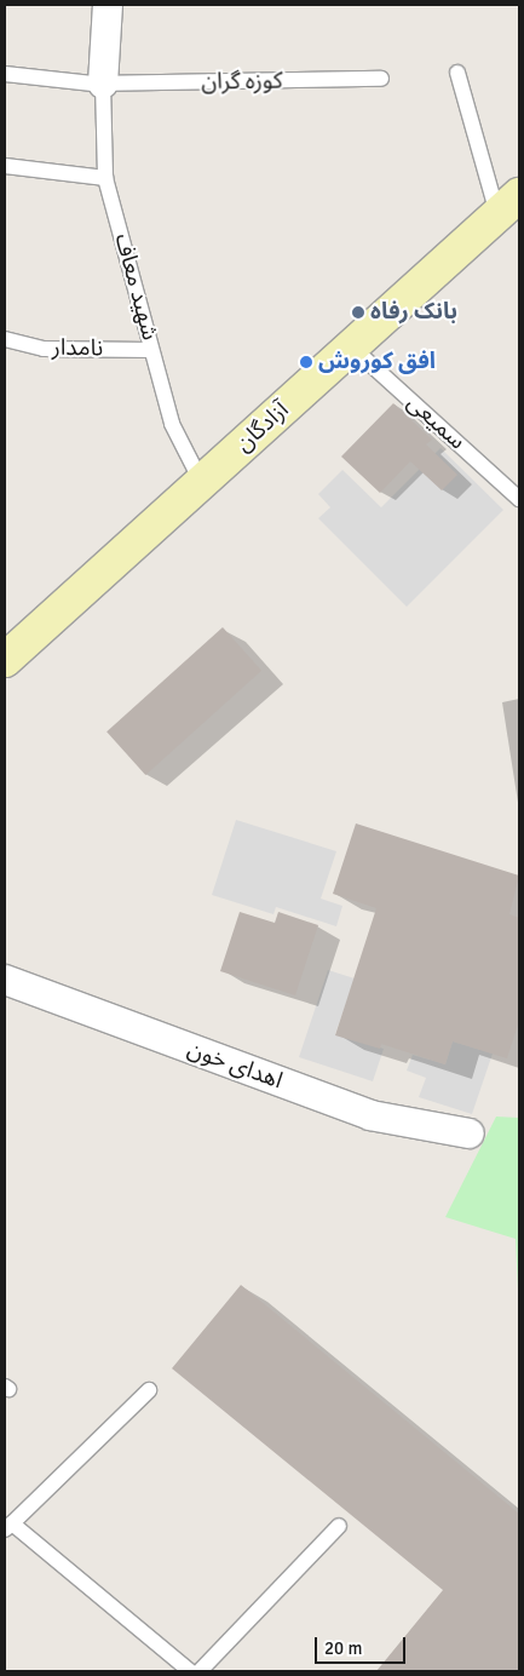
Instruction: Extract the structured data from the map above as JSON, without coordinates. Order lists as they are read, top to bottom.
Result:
{
  "streets": {
    "main road": ["آزادگان"],
    "street": ["اهدای خون"],
    "lane": [
      "کوزه گران",
      "شهید معاف",
      "نامدار",
      "سمیعی"
    ]
  },
  "crossings": [
    ["کوزه گران", "شهید معاف"],
    ["شهید معاف", "نامدار"],
    ["شهید معاف", "آزادگان"],
    ["سمیعی", "آزادگان"]
  ],
  "places": ["بانک رفاه", "افق کوروش"],
  "scale_bar": "20 m"
}
